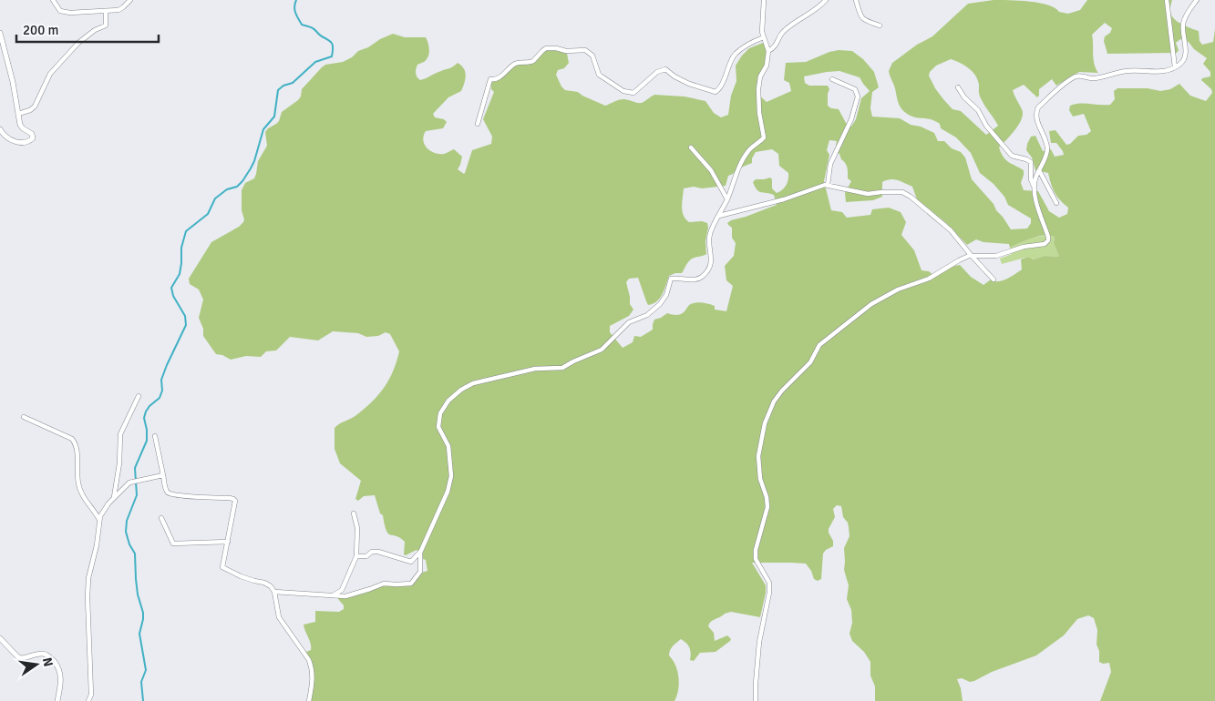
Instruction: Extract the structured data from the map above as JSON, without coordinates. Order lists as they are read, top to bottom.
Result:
{
  "scale_bar": "200 m",
  "north": "right"
}
